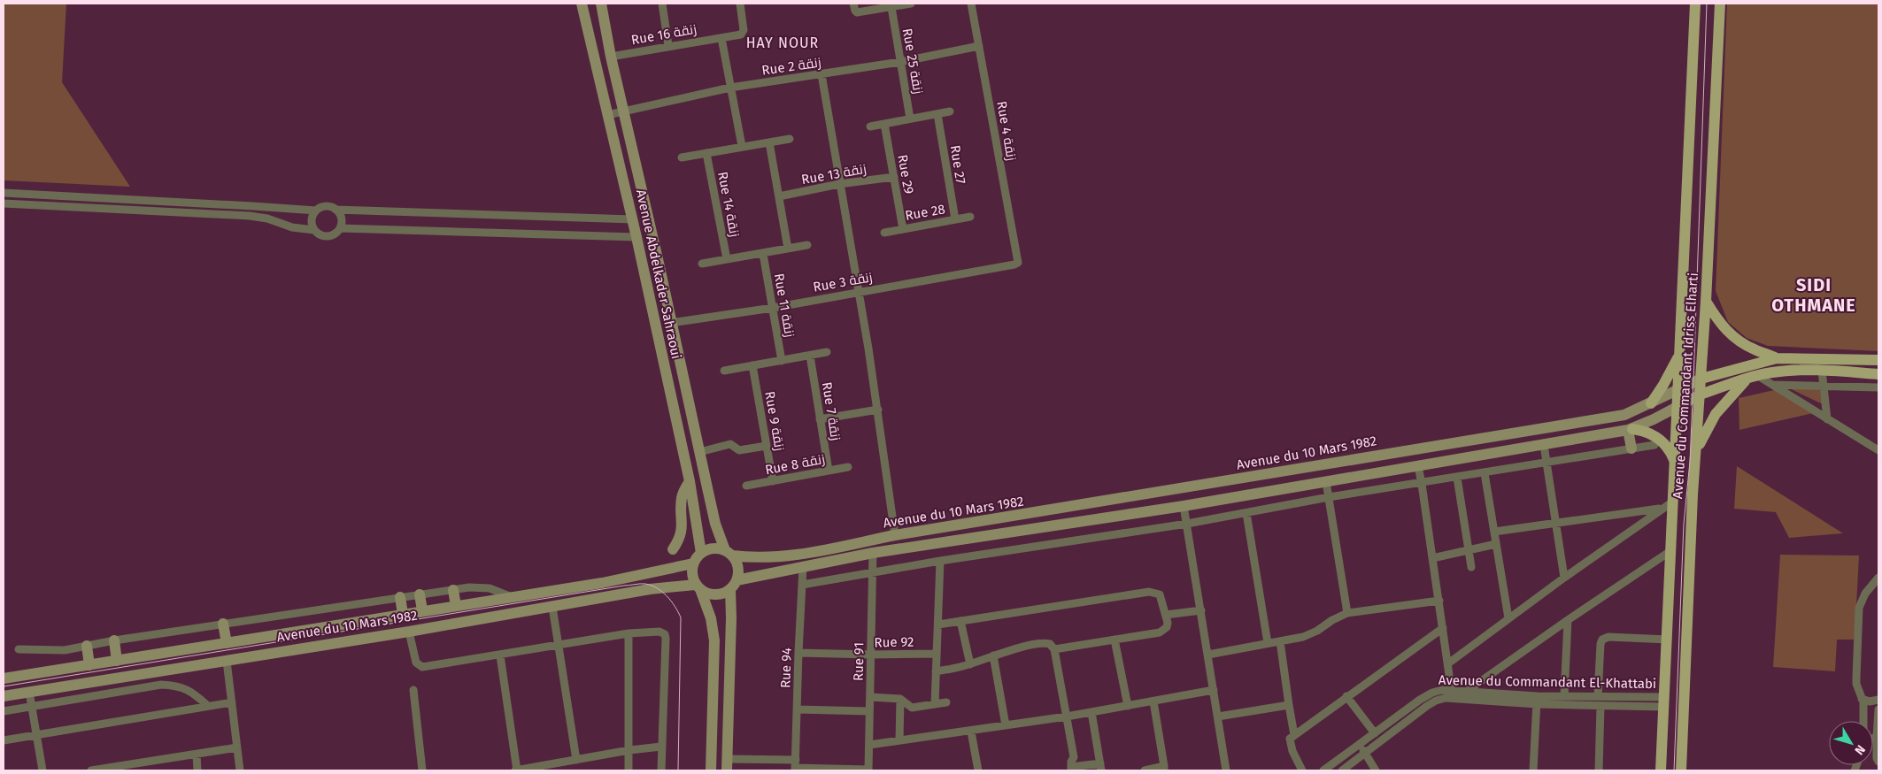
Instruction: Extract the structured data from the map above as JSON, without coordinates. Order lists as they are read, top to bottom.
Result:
{
  "streets": {
    "main road": ["Avenue Abdelkader Sahraoui", "Avenue du Commandant Idriss Elharti", "Avenue du 10 Mars 1982"],
    "street": [
      "Rue 16 زنقة",
      "Rue 25 زنقة",
      "Rue 2 زنقة",
      "Rue 4 زنقة",
      "Rue 27",
      "Rue 13 زنقة",
      "Rue 29",
      "Rue 14 زنقة",
      "Rue 28",
      "Rue 3 زنقة",
      "Rue 11 زنقة",
      "Rue 7 زنقة",
      "Rue 9 زنقة",
      "Rue 8 زنقة",
      "Rue 92",
      "Rue 91",
      "Rue 94",
      "Avenue du Commandant El-Khattabi"
    ]
  },
  "crossings": [
    ["Rue 16 زنقة", "Avenue Abdelkader Sahraoui"],
    ["Rue 25 زنقة", "Rue 2 زنقة"],
    ["Rue 2 زنقة", "Rue 4 زنقة"],
    ["Rue 2 زنقة", "Avenue Abdelkader Sahraoui"],
    ["Rue 4 زنقة", "Rue 3 زنقة"],
    ["Rue 27", "Rue 28"],
    ["Rue 13 زنقة", "Rue 29"],
    ["Rue 29", "Rue 28"],
    ["Avenue Abdelkader Sahraoui", "Rue 3 زنقة"],
    ["Avenue Abdelkader Sahraoui", "Avenue du 10 Mars 1982"],
    ["Rue 3 زنقة", "Rue 11 زنقة"],
    ["Avenue du Commandant Idriss Elharti", "Avenue du 10 Mars 1982"],
    ["Avenue du Commandant Idriss Elharti", "Avenue du Commandant El-Khattabi"],
    ["Rue 7 زنقة", "Rue 8 زنقة"],
    ["Rue 9 زنقة", "Rue 8 زنقة"],
    ["Rue 92", "Rue 91"],
    ["Rue 92", "Rue 94"]
  ],
  "districts": ["HAY NOUR", "SIDI OTHMANE"],
  "north": "bottom right"
}
